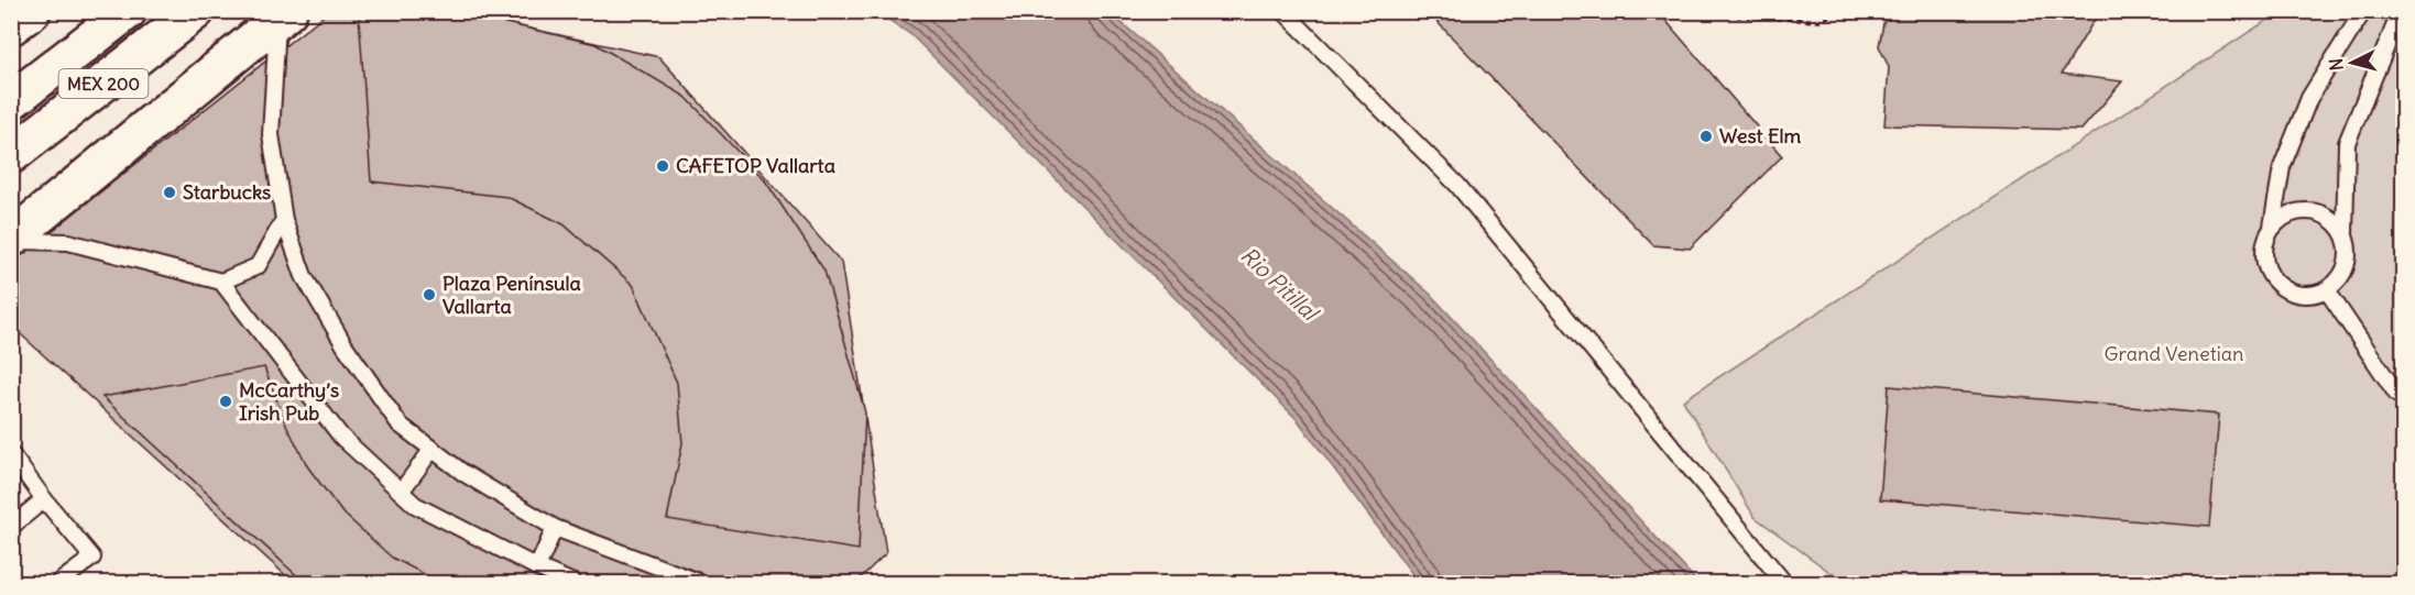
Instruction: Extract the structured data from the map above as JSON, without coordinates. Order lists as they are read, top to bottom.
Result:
{
  "streets": {
    "main road": ["MEX 200"]
  },
  "water": ["Rio Pitillal"],
  "parks": ["Grand Venetian"],
  "places": [
    "West Elm",
    "CAFETOP Vallarta",
    "Starbucks",
    "Plaza Península Vallarta",
    "McCarthy’s Irish Pub"
  ],
  "north": "left"
}
